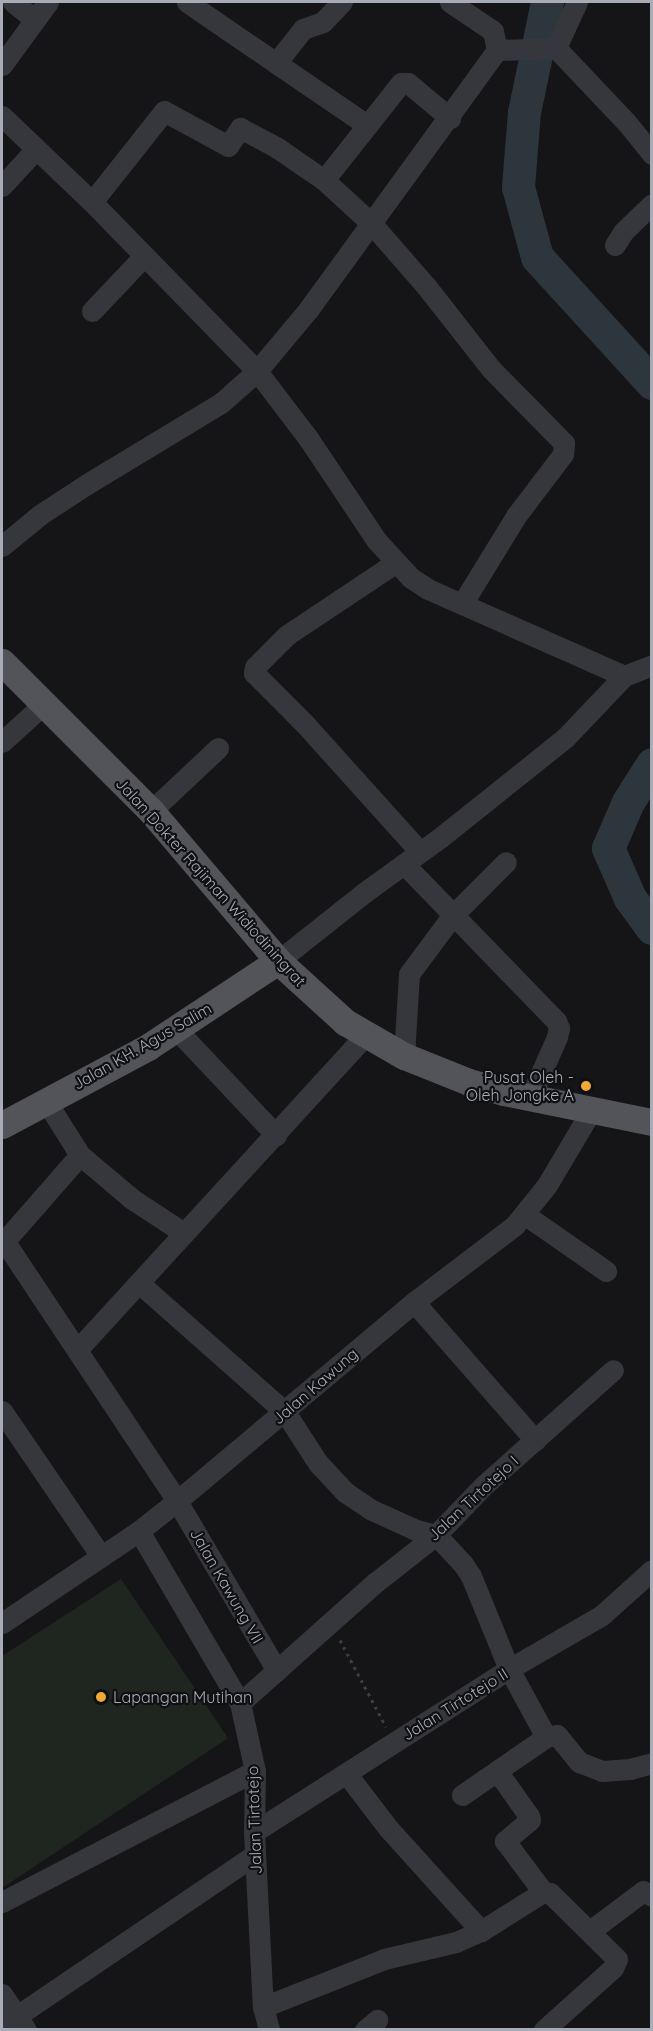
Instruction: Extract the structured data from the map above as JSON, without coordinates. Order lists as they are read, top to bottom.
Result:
{
  "streets": {
    "main road": ["Jalan Dokter Rajiman Widiodiningrat", "Jalan KH. Agus Salim"],
    "street": [
      "Jalan Kawung",
      "Jalan Tirtotejo I",
      "Jalan Kawung VII",
      "Jalan Tirtotejo II",
      "Jalan Tirtotejo"
    ]
  },
  "crossings": [
    ["Jalan Dokter Rajiman Widiodiningrat", "Jalan KH. Agus Salim"],
    ["Jalan Dokter Rajiman Widiodiningrat", "Jalan Kawung"],
    ["Jalan Kawung", "Jalan Kawung VII"],
    ["Jalan Kawung", "Jalan Tirtotejo"],
    ["Jalan Tirtotejo I", "Jalan Kawung VII"],
    ["Jalan Tirtotejo I", "Jalan Tirtotejo"],
    ["Jalan Tirtotejo II", "Jalan Tirtotejo"]
  ],
  "places": ["Pusat Oleh - Oleh Jongke A", "Lapangan Mutihan"]
}
